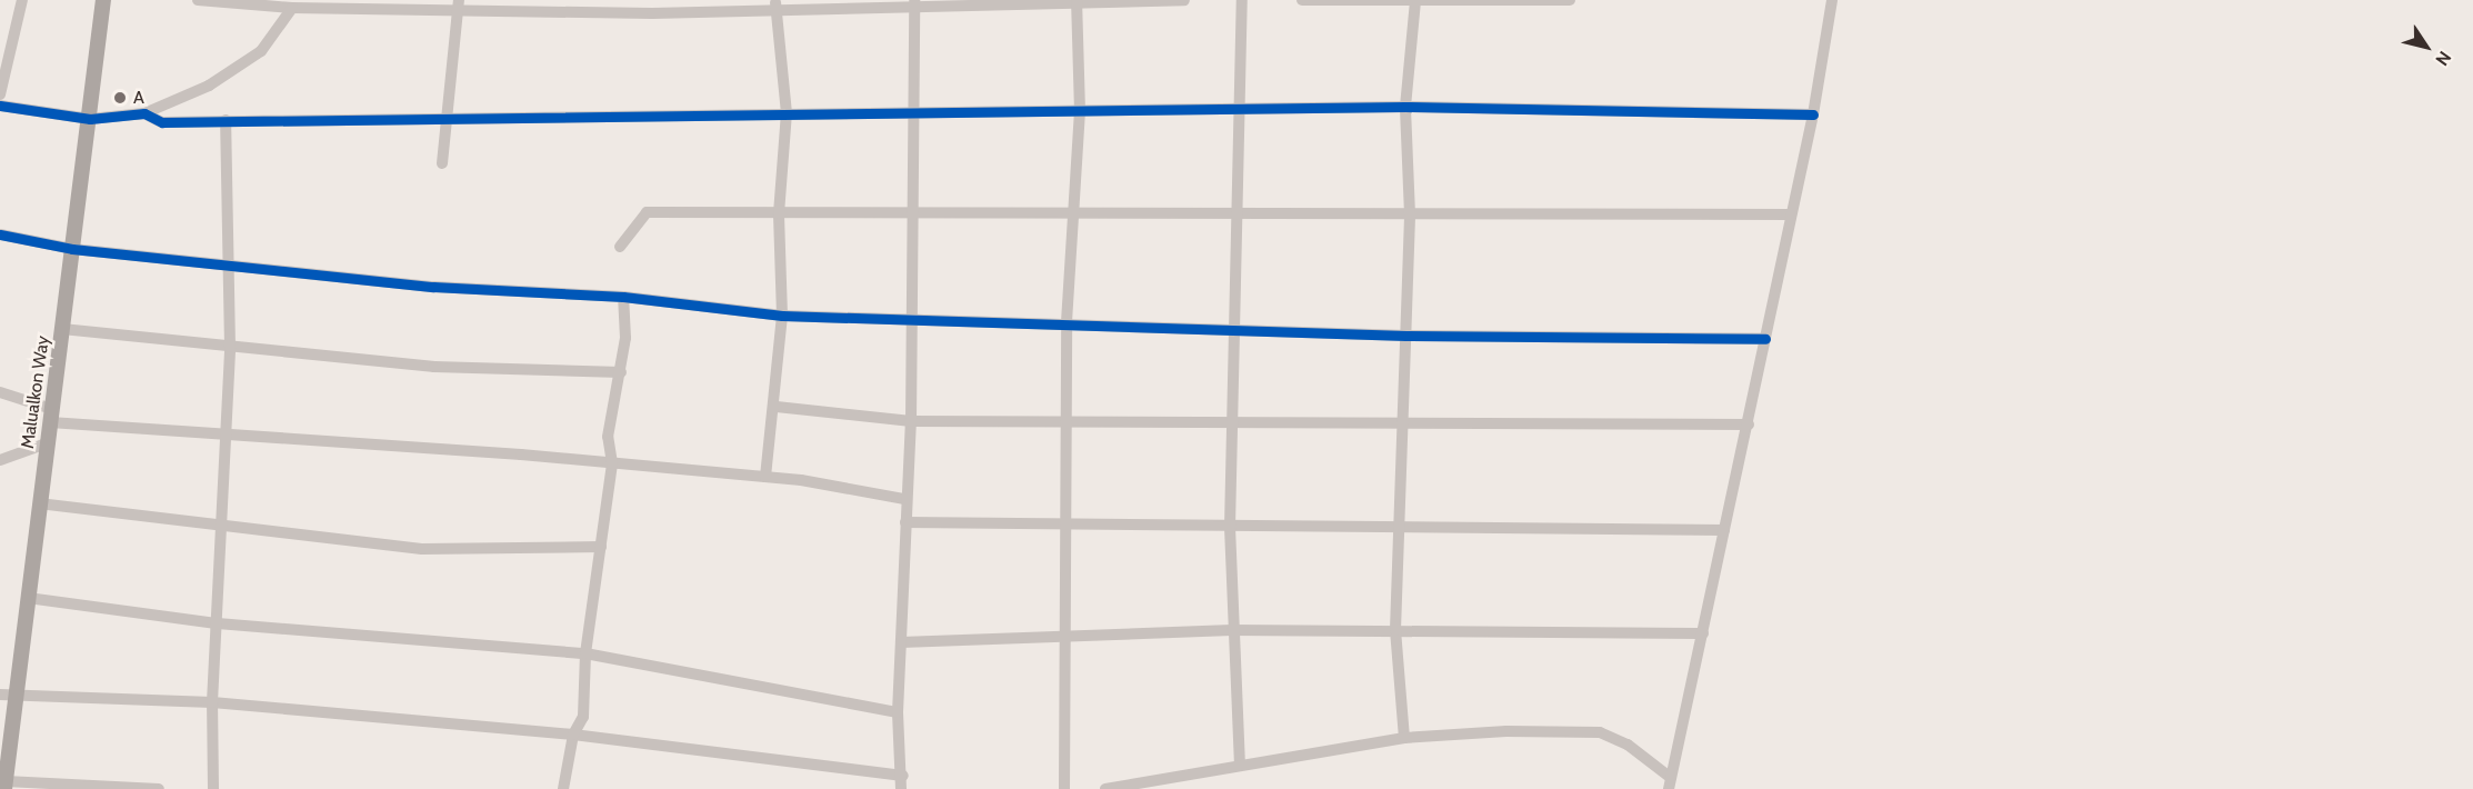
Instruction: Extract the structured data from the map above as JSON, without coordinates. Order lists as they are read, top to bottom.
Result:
{
  "streets": {
    "main road": ["Malualkon Way"]
  },
  "places": ["A"],
  "north": "bottom right"
}
